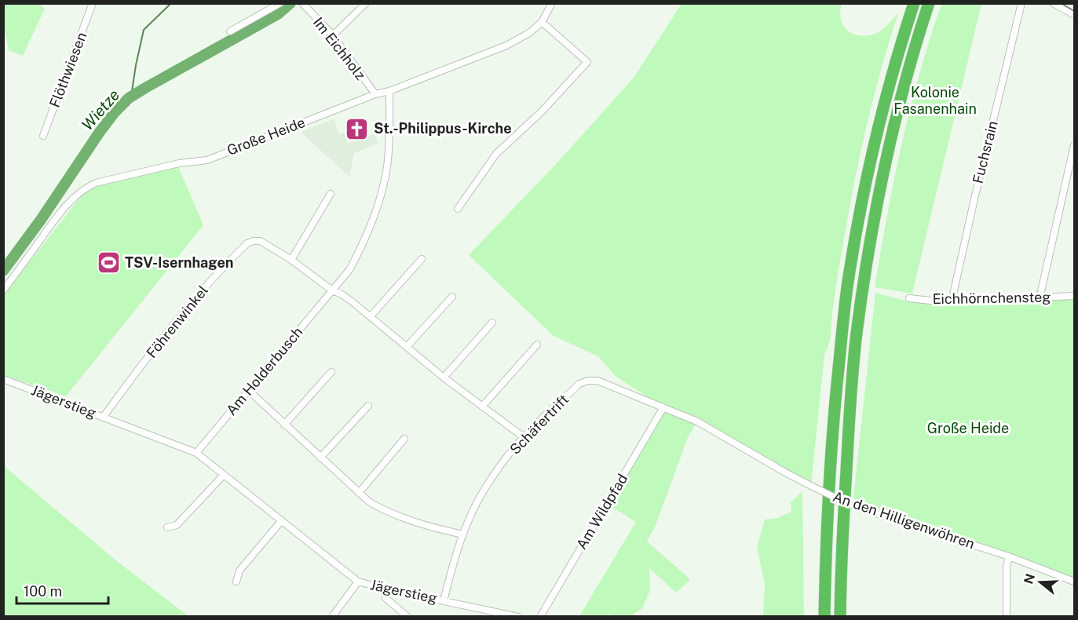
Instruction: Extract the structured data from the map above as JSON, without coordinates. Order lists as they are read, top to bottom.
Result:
{
  "streets": {
    "street": [
      "Im Eichholz",
      "Flöthwiesen",
      "Große Heide",
      "Fuchsrain",
      "Eichhörnchensteg",
      "Föhrenwinkel",
      "Am Holderbusch",
      "Jägerstieg",
      "Schäfertrift",
      "Am Wildpfad",
      "An den Hilligenwöhren"
    ]
  },
  "crossings": [
    ["Im Eichholz", "Große Heide"],
    ["Große Heide", "Am Holderbusch"],
    ["Fuchsrain", "Eichhörnchensteg"],
    ["Föhrenwinkel", "Am Holderbusch"],
    ["Föhrenwinkel", "Jägerstieg"],
    ["Föhrenwinkel", "Schäfertrift"],
    ["Am Holderbusch", "Jägerstieg"],
    ["Jägerstieg", "Schäfertrift"],
    ["Schäfertrift", "Am Wildpfad"],
    ["Schäfertrift", "An den Hilligenwöhren"],
    ["Am Wildpfad", "An den Hilligenwöhren"]
  ],
  "water": ["Wietze"],
  "parks": ["Kolonie Fasanenhain", "Große Heide"],
  "places": {
    "church": ["St.-Philippus-Kirche"],
    "sports": ["TSV-Isernhagen"]
  },
  "scale_bar": "100 m",
  "north": "left"
}
